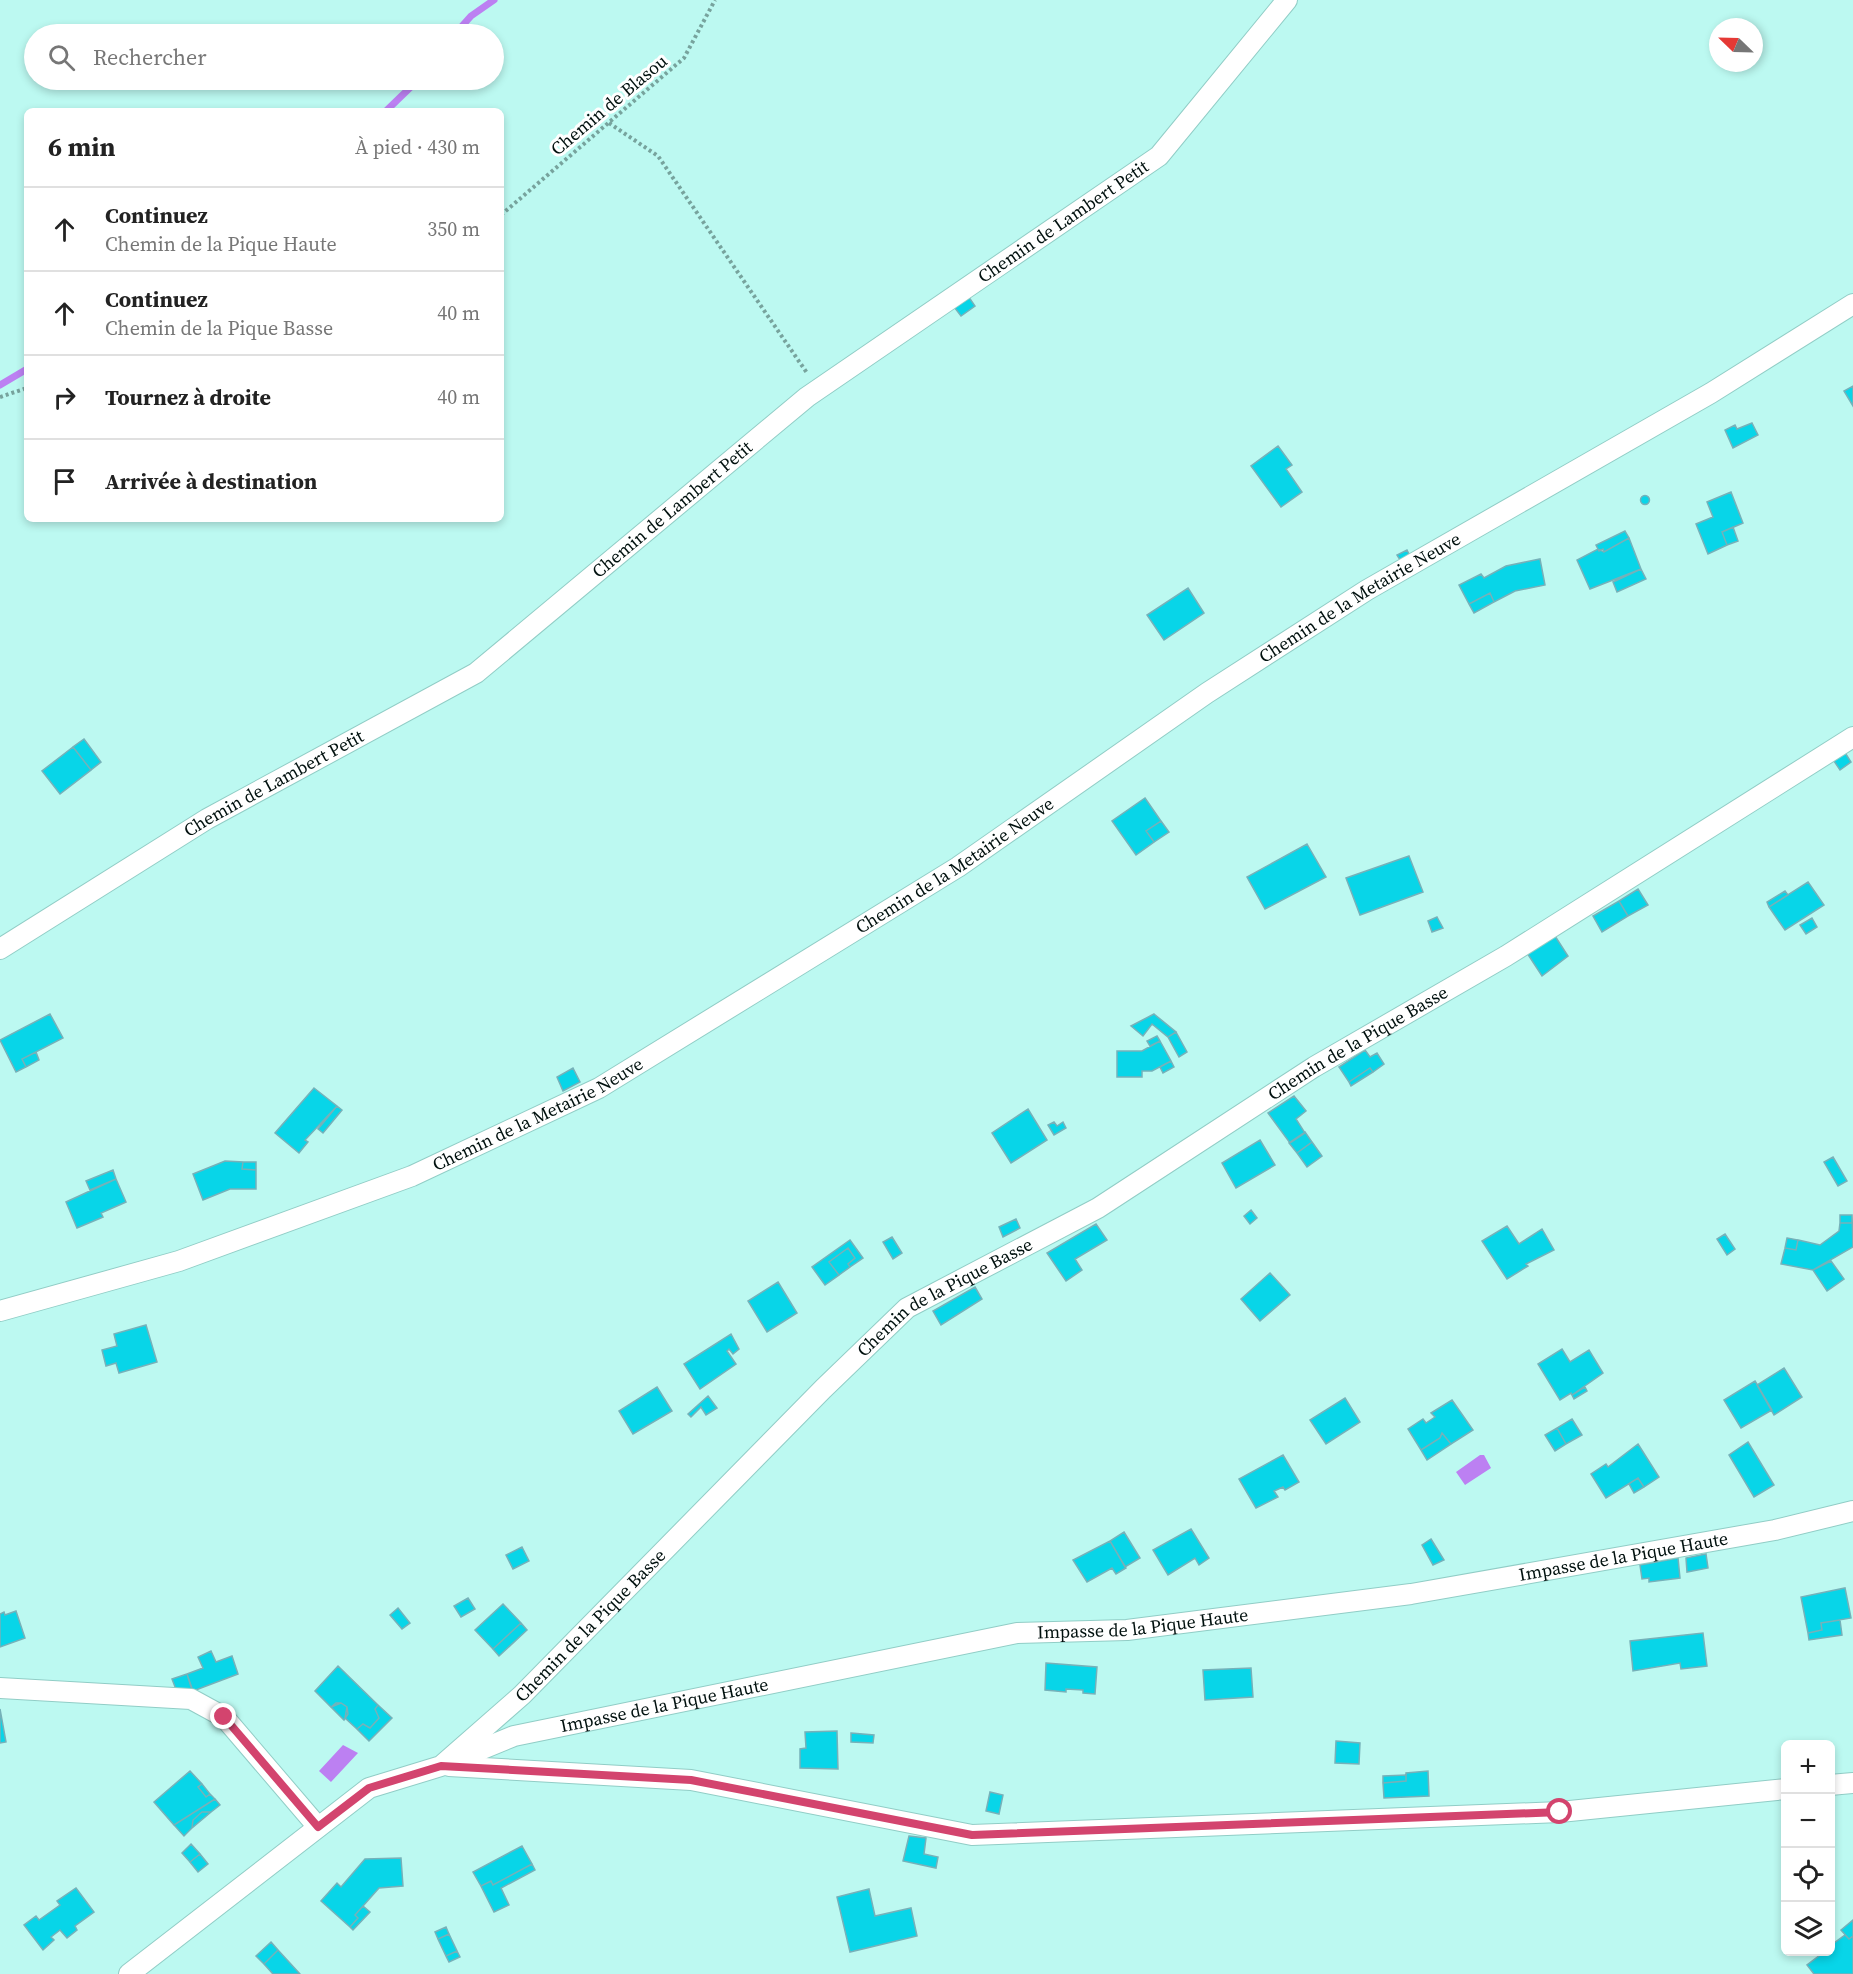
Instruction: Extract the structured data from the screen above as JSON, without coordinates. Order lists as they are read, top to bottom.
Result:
{
  "streets": {
    "street": [
      "Chemin de Lambert Petit",
      "Chemin de la Metairie Neuve",
      "Chemin de la Pique Basse",
      "Impasse de la Pique Haute"
    ],
    "path": ["Chemin de Blasou"]
  },
  "crossings": [
    ["Chemin de la Pique Basse", "Impasse de la Pique Haute"]
  ],
  "north": "top left",
  "page": {
    "search": "Rechercher",
    "heading": ["6 min", "À pied · 430 m"],
    "list": [
      ["Continuez", "Chemin de la Pique Haute", "350 m"],
      ["Continuez", "Chemin de la Pique Basse", "40 m"],
      ["Tournez à droite", "40 m"],
      "Arrivée à destination"
    ],
    "map_buttons": ["+", "−"]
  }
}
